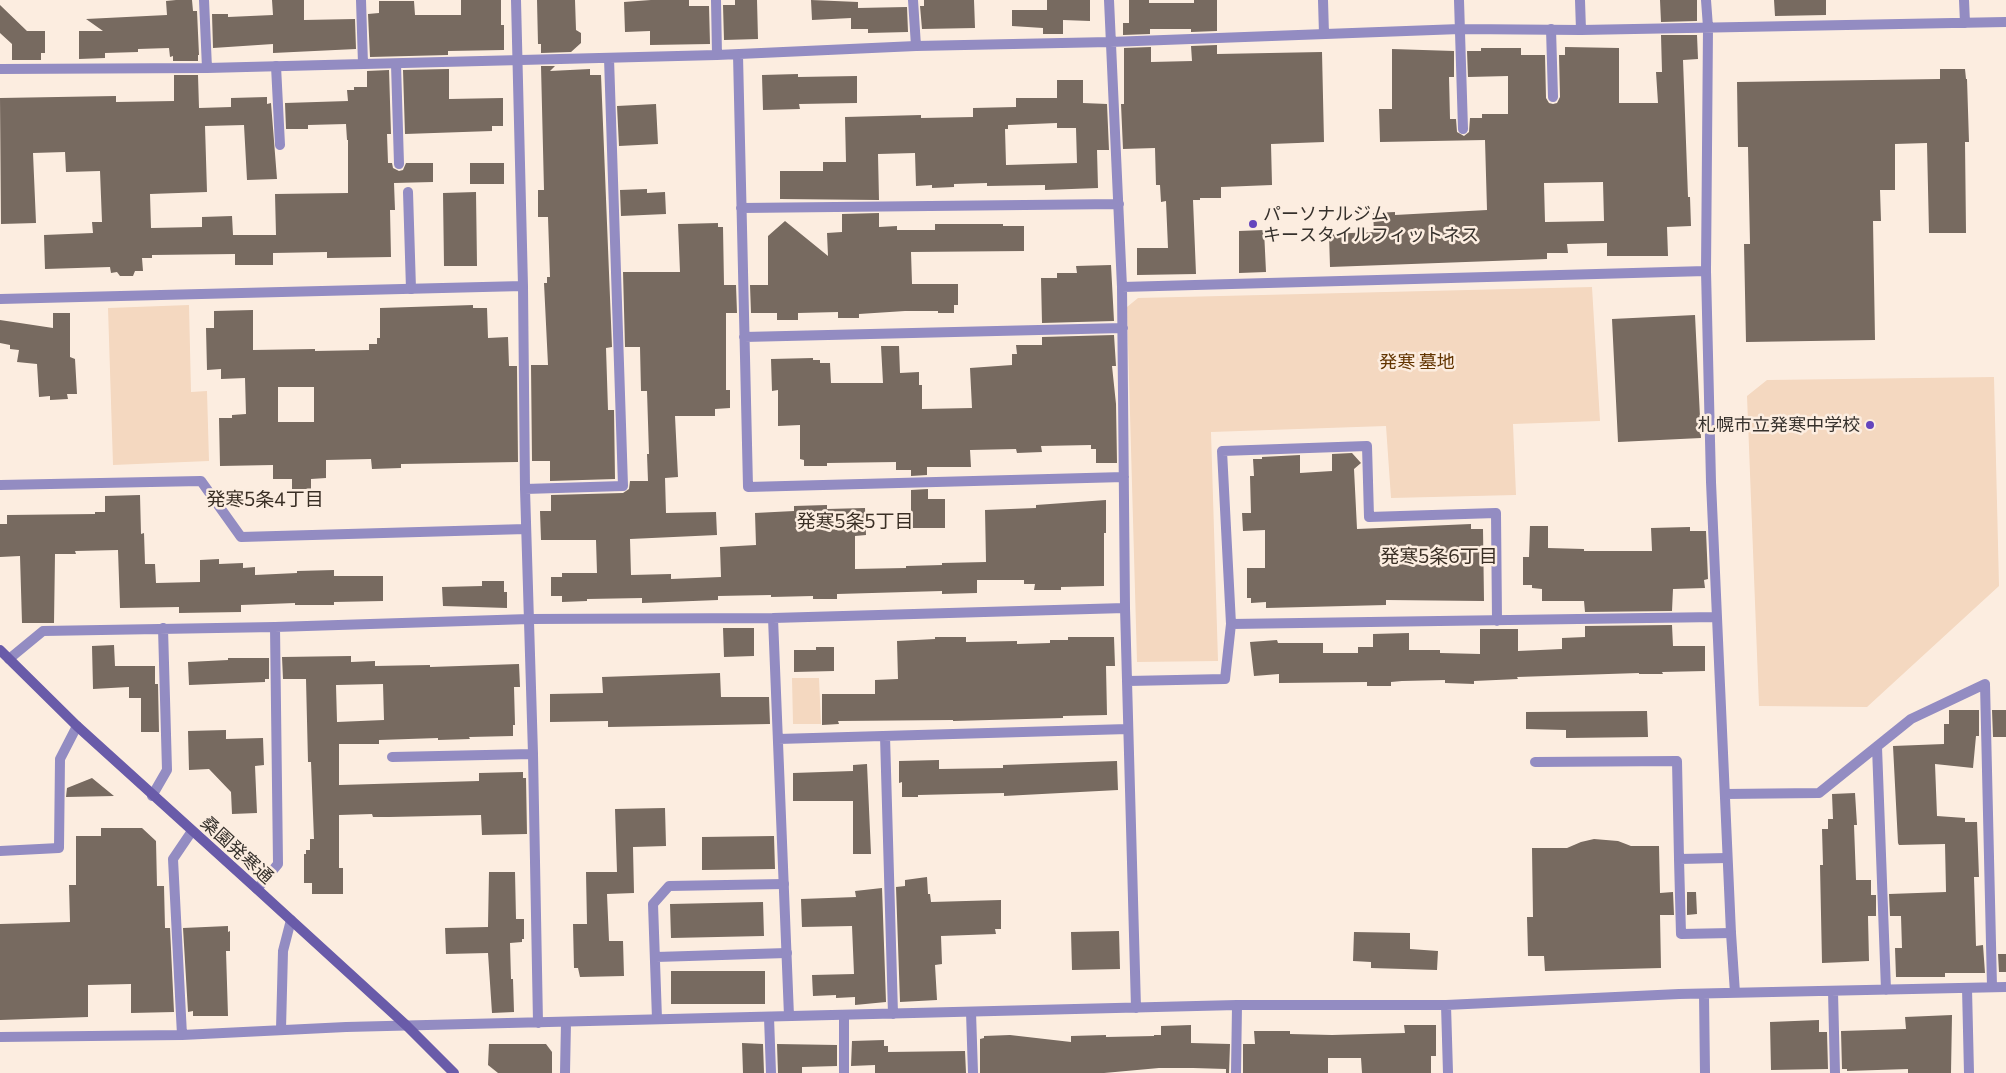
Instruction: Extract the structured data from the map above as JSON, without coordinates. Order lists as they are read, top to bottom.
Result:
{
  "streets": {
    "street": ["桑園発寒通"]
  },
  "districts": ["発寒5条4丁目", "発寒5条5丁目", "発寒5条6丁目"],
  "parks": ["発寒 墓地"],
  "places": ["パーソナルジム キースタイルフィットネス", "札幌市立発寒中学校"]
}
